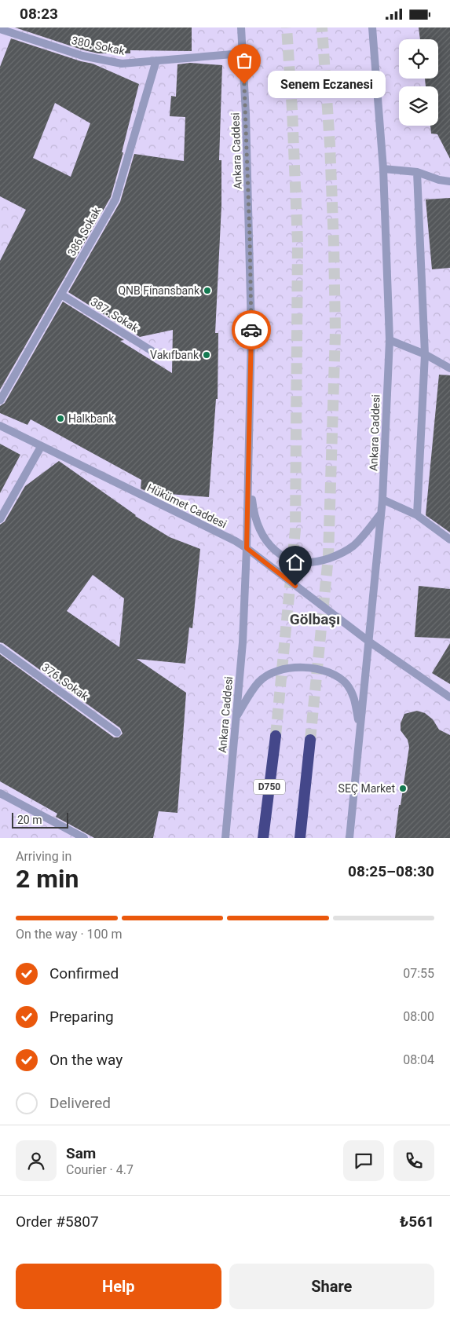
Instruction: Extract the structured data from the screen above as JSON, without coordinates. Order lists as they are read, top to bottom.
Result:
{
  "streets": {
    "highway": ["D750"],
    "street": [
      "380. Sokak",
      "Ankara Caddesi",
      "386. Sokak",
      "387. Sokak",
      "Hükümet Caddesi",
      "376. Sokak"
    ]
  },
  "crossings": [
    ["380. Sokak", "Ankara Caddesi"],
    ["380. Sokak", "386. Sokak"],
    ["Ankara Caddesi", "Hükümet Caddesi"],
    ["386. Sokak", "387. Sokak"]
  ],
  "districts": ["Gölbaşı"],
  "places": [
    "Senem Eczanesi",
    "QNB Finansbank",
    "Vakıfbank",
    "Halkbank",
    "SEÇ Market"
  ],
  "scale_bar": "20 m",
  "page": {
    "status": "08:23",
    "bubble": "Senem Eczanesi",
    "scale": "20 m",
    "heading": ["2 min", "Arriving in", "08:25–08:30"],
    "panel": [
      "Sam",
      "Courier · 4.7",
      "Order #5807",
      "₺561"
    ],
    "bar": "On the way · 100 m",
    "list": [
      ["Confirmed", "07:55"],
      ["Preparing", "08:00"],
      ["On the way", "08:04"],
      "Delivered"
    ],
    "buttons": ["Help", "Share"]
  }
}
